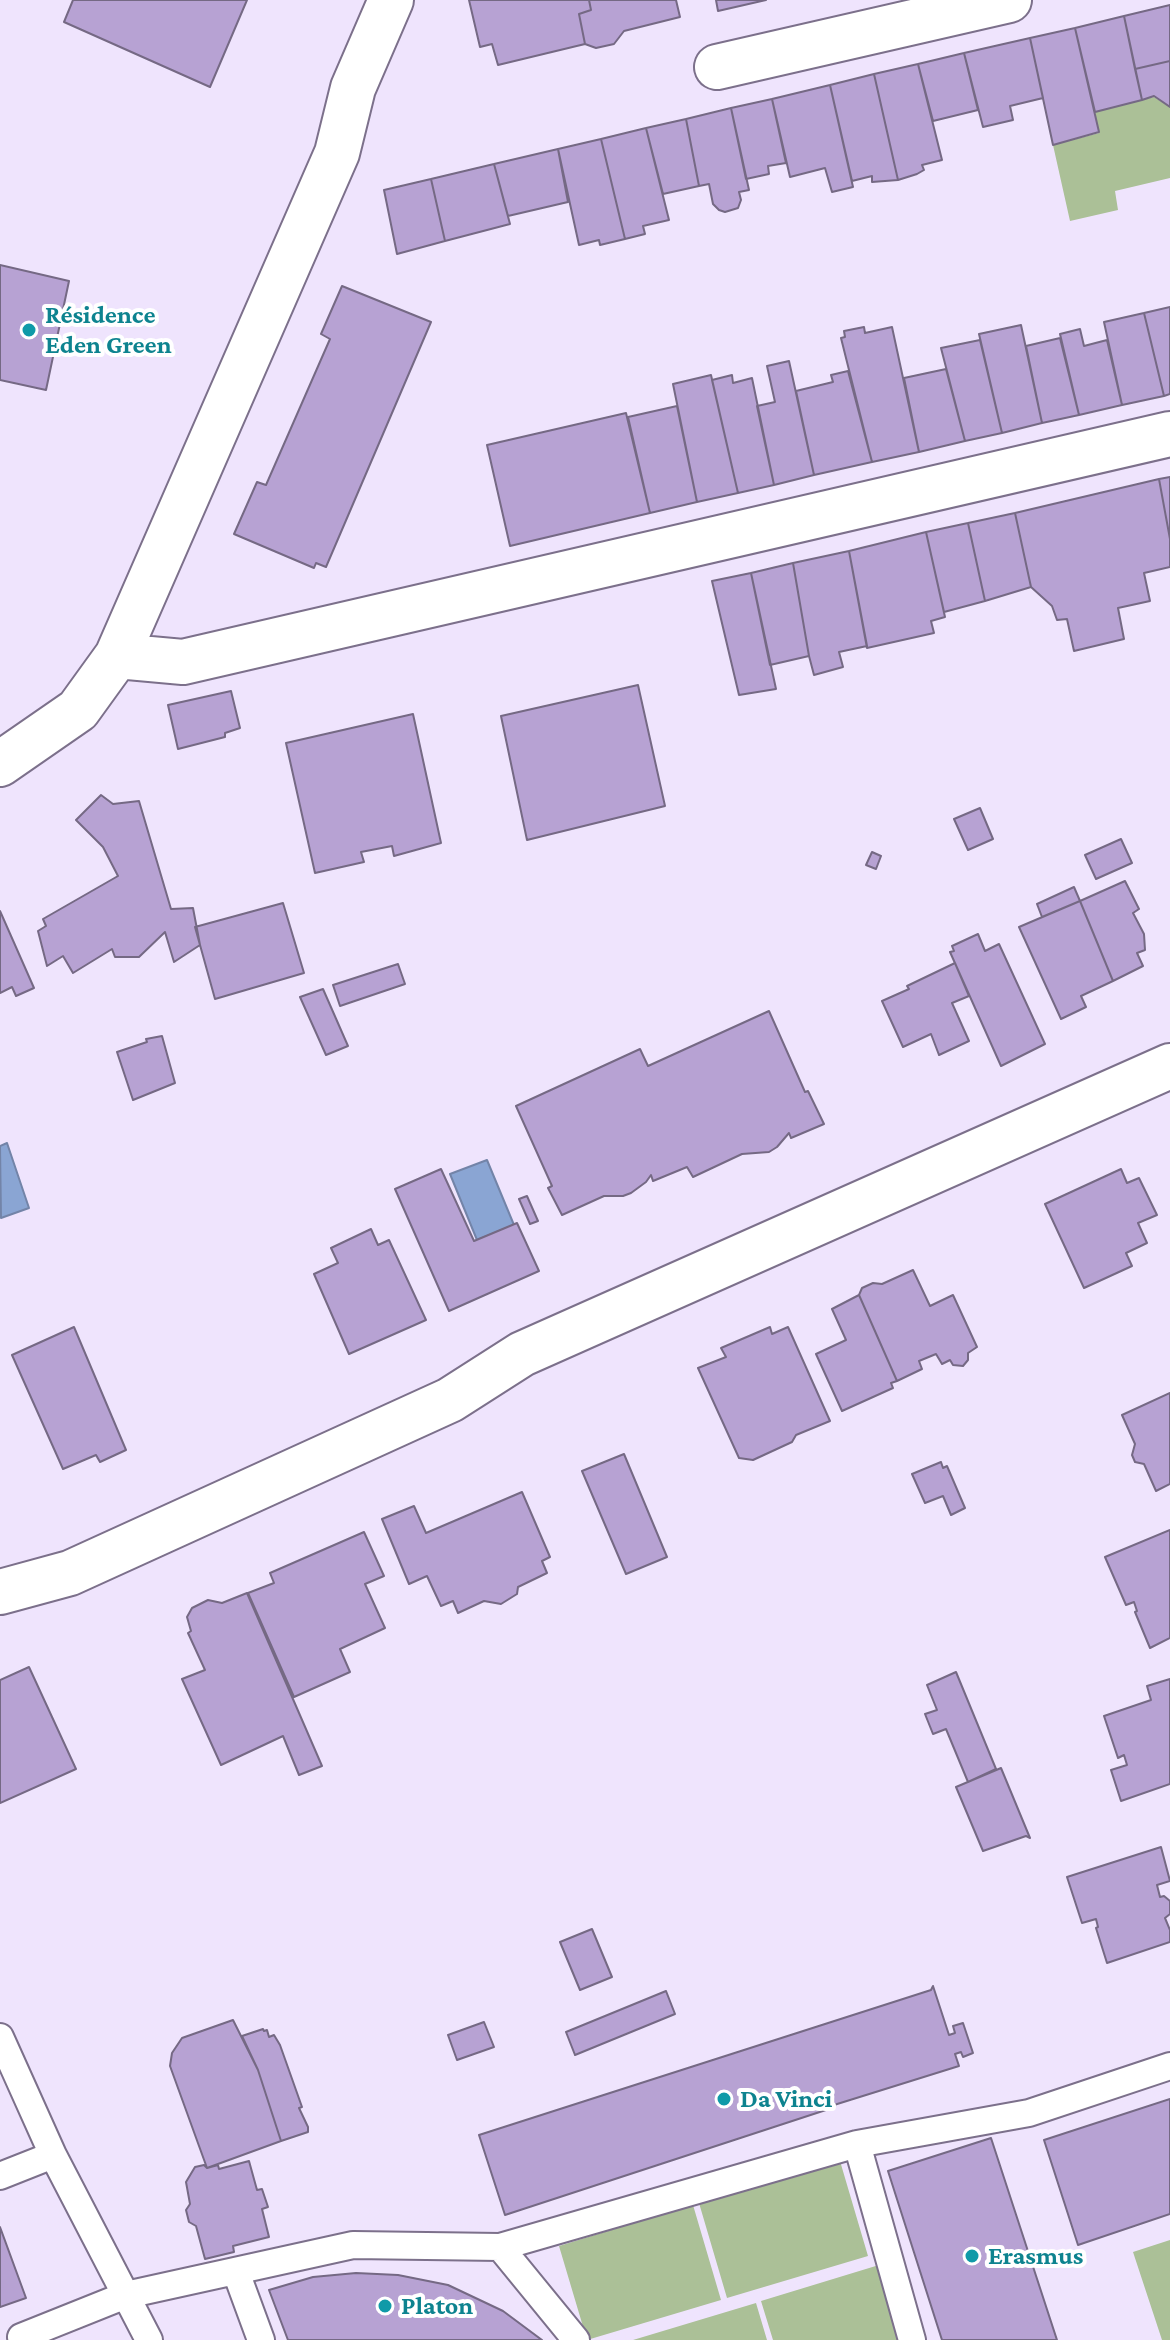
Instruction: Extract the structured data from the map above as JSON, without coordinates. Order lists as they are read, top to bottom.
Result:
{
  "places": [
    "Résidence Eden Green",
    "Da Vinci",
    "Erasmus",
    "Platon"
  ]
}
